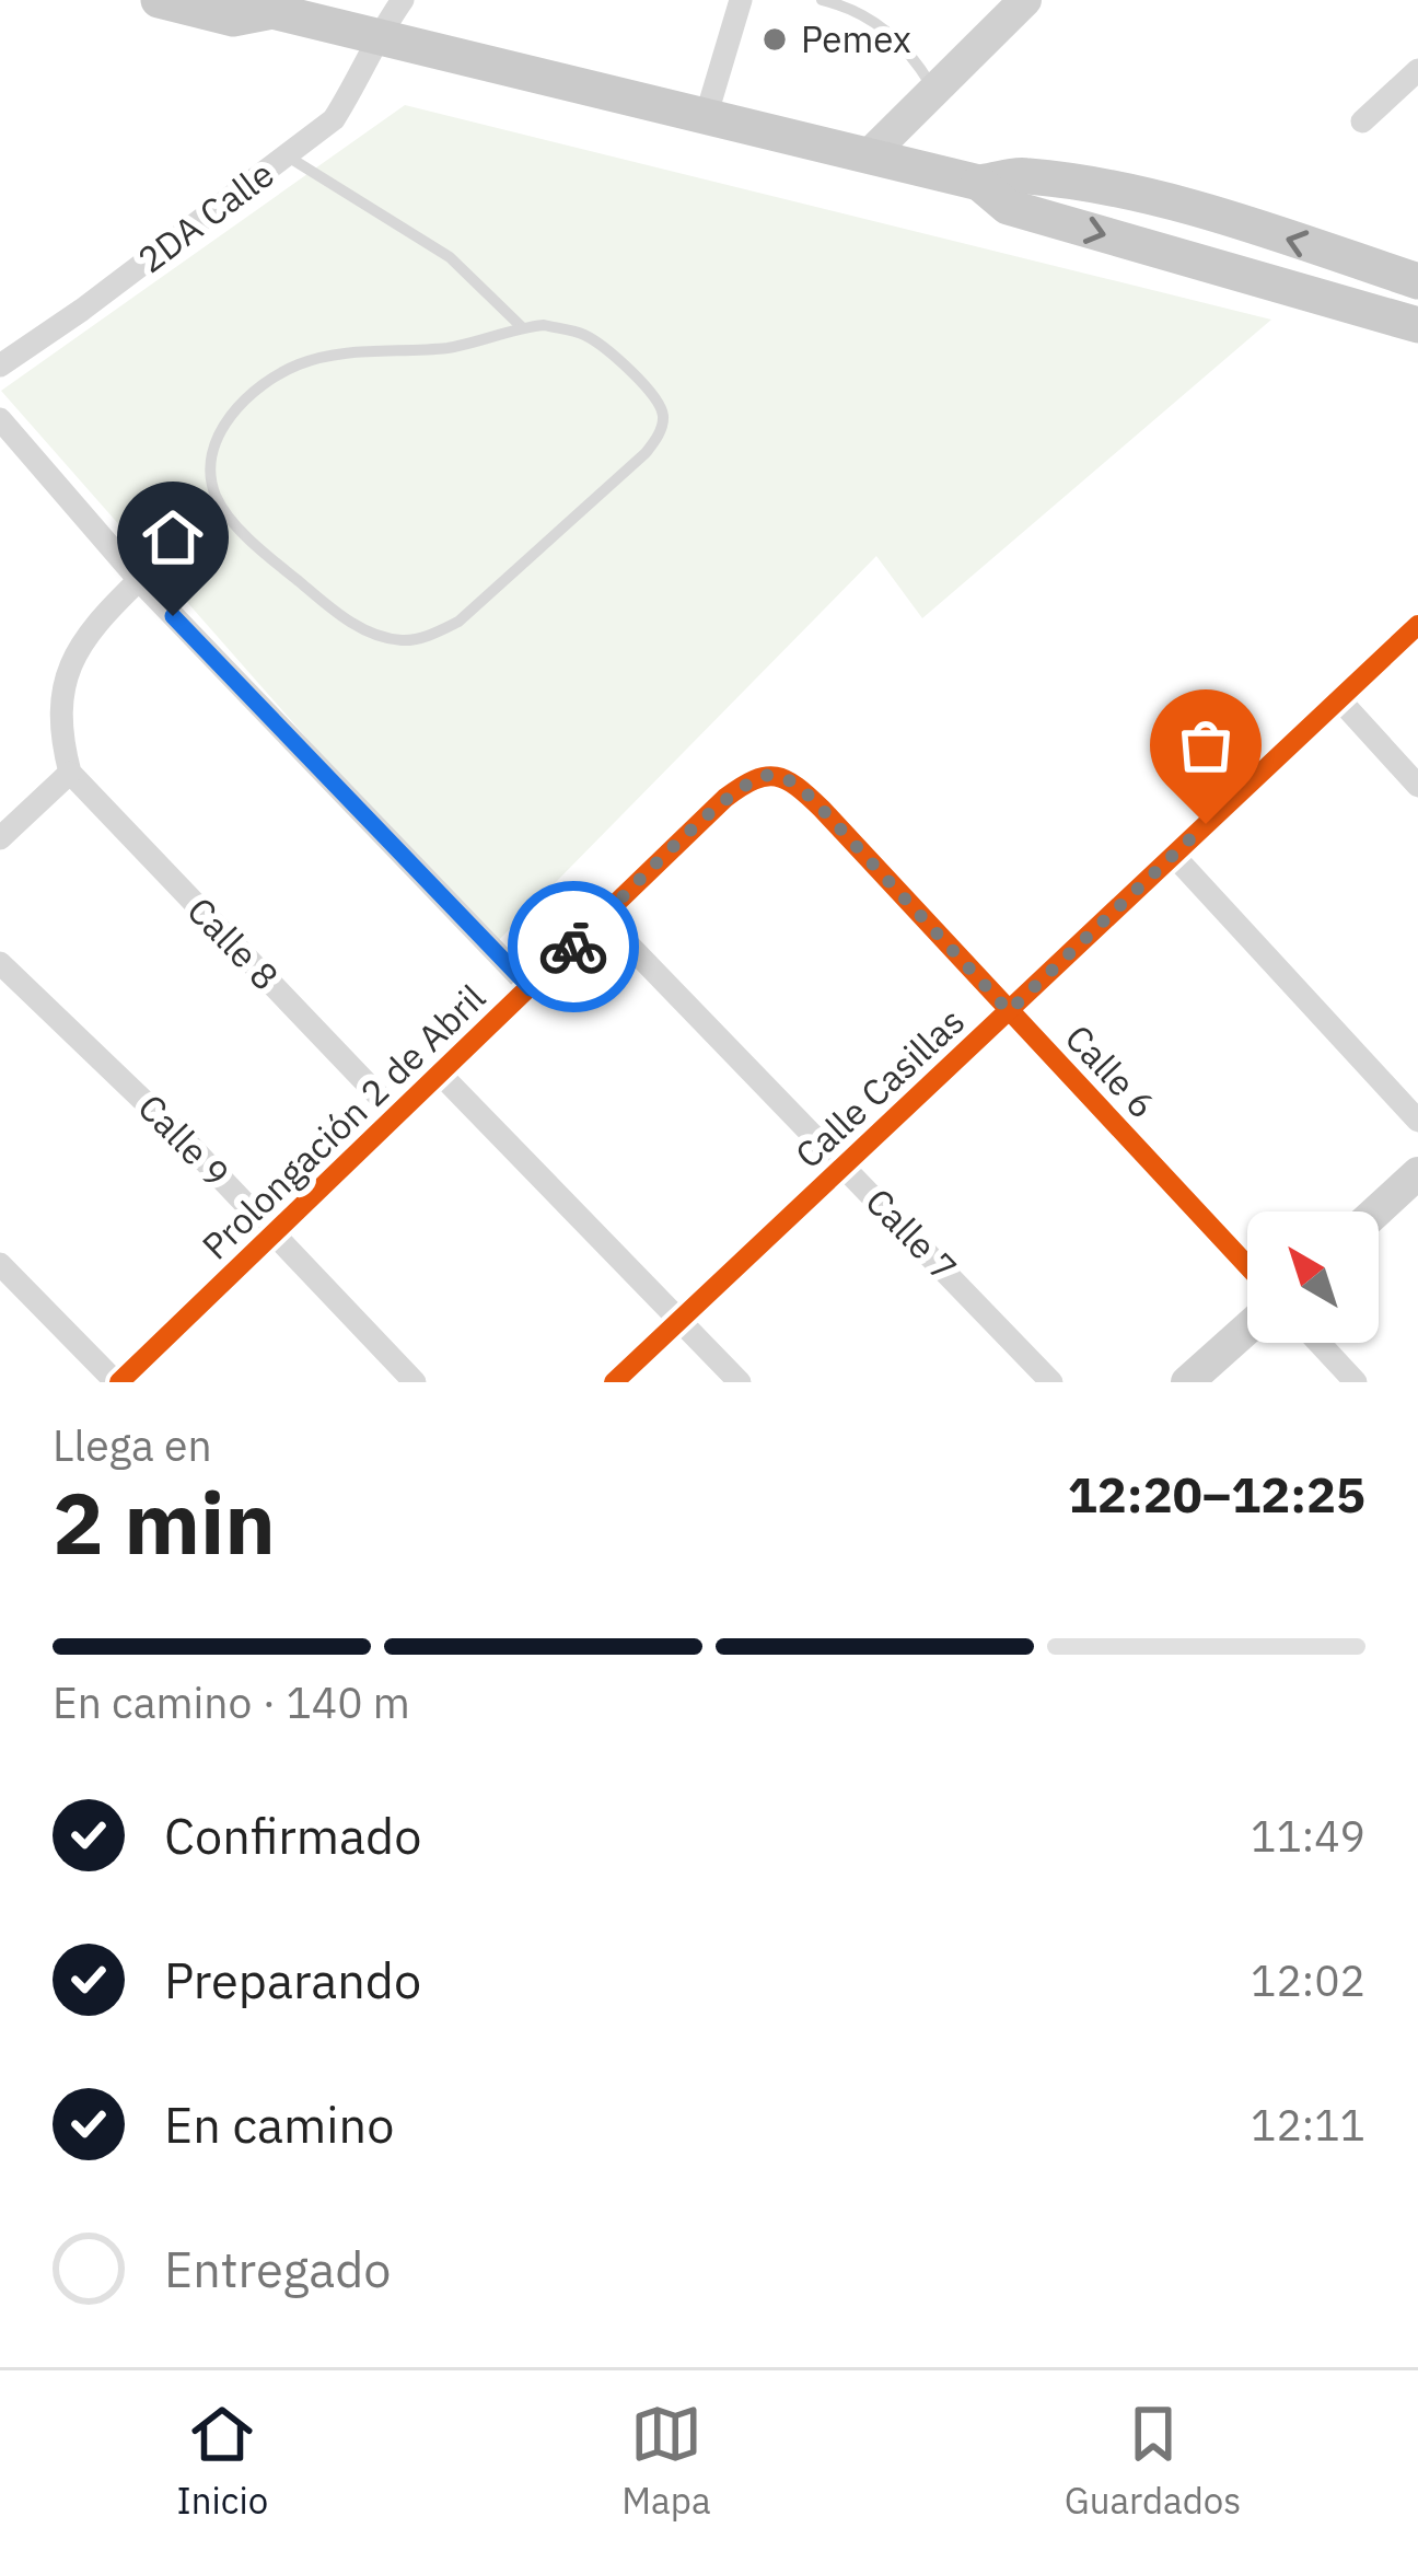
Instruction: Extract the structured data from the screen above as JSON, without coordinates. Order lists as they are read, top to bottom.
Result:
{
  "streets": {
    "street": [
      "2DA Calle",
      "Calle 8",
      "Calle 6",
      "Calle Casillas",
      "Prolongación 2 de Abril",
      "Calle 9",
      "Calle 7"
    ]
  },
  "crossings": [
    ["Calle 8", "Prolongación 2 de Abril"],
    ["Calle 6", "Calle Casillas"],
    ["Calle 6", "Prolongación 2 de Abril"],
    ["Calle Casillas", "Calle 7"],
    ["Prolongación 2 de Abril", "Calle 9"],
    ["Prolongación 2 de Abril", "Calle 7"]
  ],
  "places": ["Pemex"],
  "north": "top left",
  "page": {
    "heading": ["2 min", "Llega en", "12:20–12:25"],
    "bar": "En camino · 140 m",
    "list": [
      ["Confirmado", "11:49"],
      ["Preparando", "12:02"],
      ["En camino", "12:11"],
      "Entregado"
    ],
    "tabs": ["Inicio", "Mapa", "Guardados"]
  }
}
